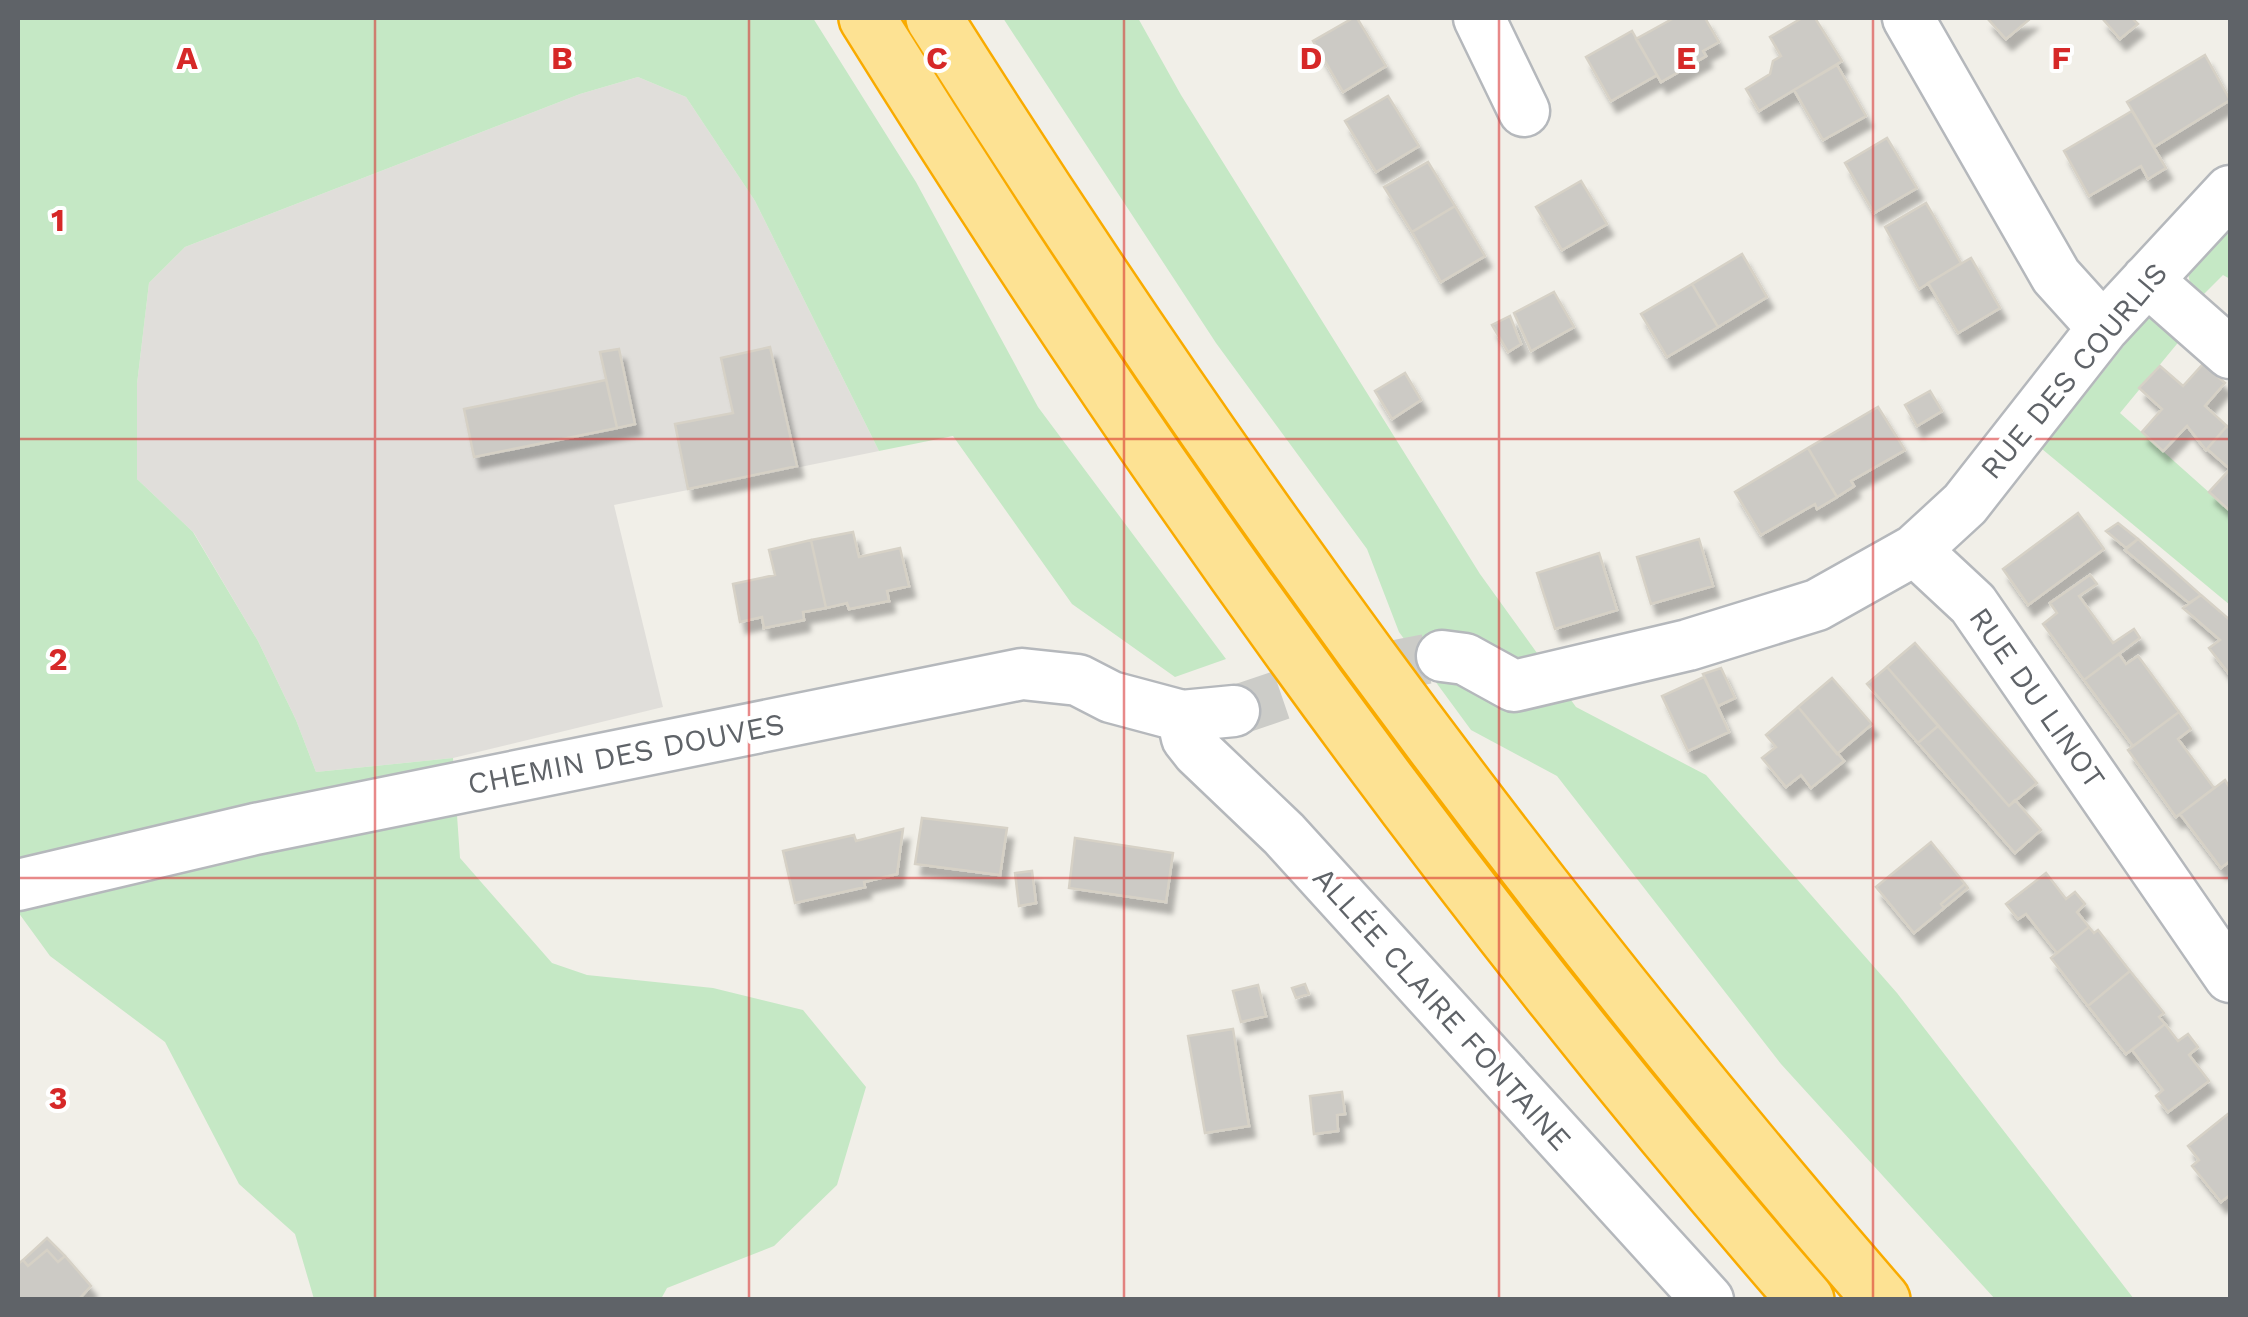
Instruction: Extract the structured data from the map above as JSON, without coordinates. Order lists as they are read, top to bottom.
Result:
{
  "streets": {
    "street": [
      "RUE DES COURLIS",
      "RUE DU LINOT",
      "CHEMIN DES DOUVES",
      "ALLÉE CLAIRE FONTAINE"
    ]
  },
  "crossings": [
    ["RUE DES COURLIS", "RUE DU LINOT"],
    ["CHEMIN DES DOUVES", "ALLÉE CLAIRE FONTAINE"]
  ],
  "grid": {
    "columns": [
      "A",
      "B",
      "C",
      "D",
      "E",
      "F"
    ],
    "rows": ["1", "2", "3"]
  }
}
